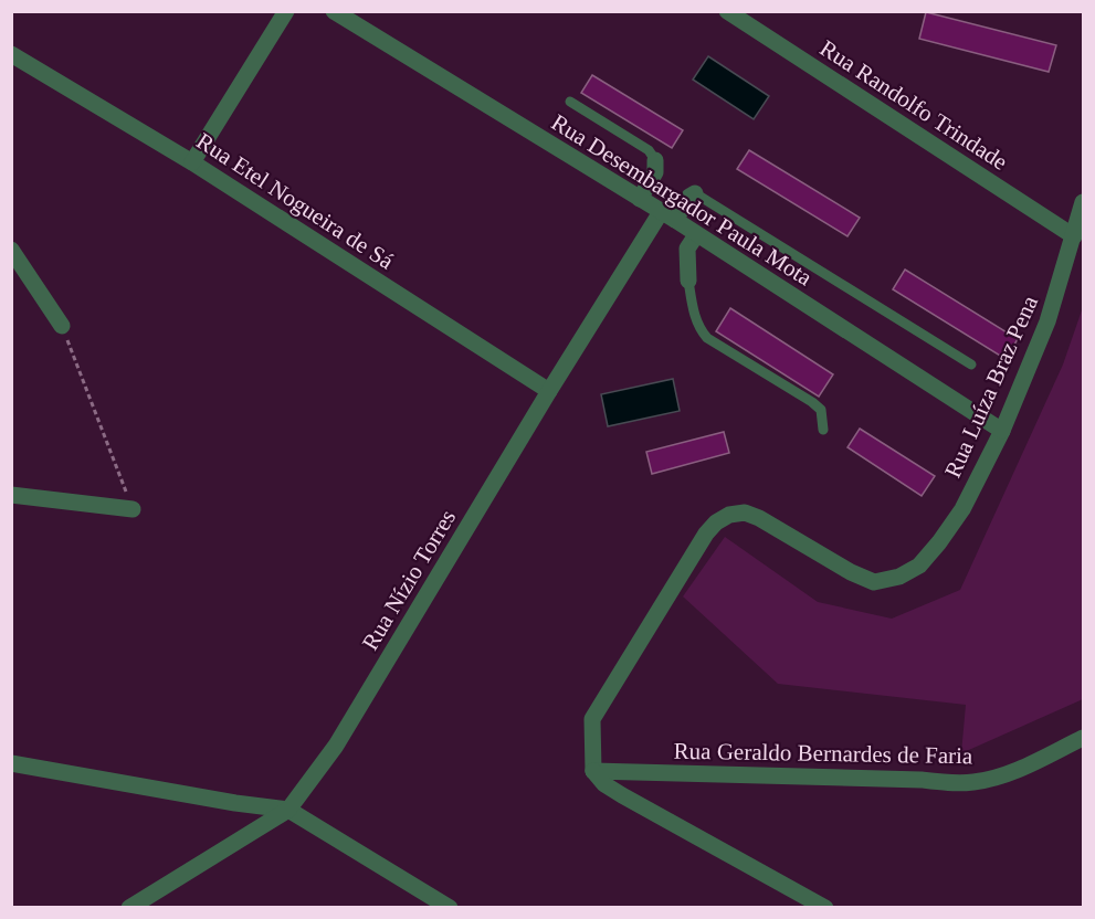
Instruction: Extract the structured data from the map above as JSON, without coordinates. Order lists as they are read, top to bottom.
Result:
{
  "streets": {
    "street": [
      "Rua Randolfo Trindade",
      "Rua Desembargador Paula Mota",
      "Rua Etel Nogueira de Sá",
      "Rua Luíza Braz Pena",
      "Rua Nízio Torres",
      "Rua Geraldo Bernardes de Faria"
    ]
  },
  "crossings": [
    ["Rua Randolfo Trindade", "Rua Luíza Braz Pena"],
    ["Rua Desembargador Paula Mota", "Rua Luíza Braz Pena"],
    ["Rua Desembargador Paula Mota", "Rua Nízio Torres"],
    ["Rua Etel Nogueira de Sá", "Rua Nízio Torres"],
    ["Rua Luíza Braz Pena", "Rua Geraldo Bernardes de Faria"]
  ]
}
